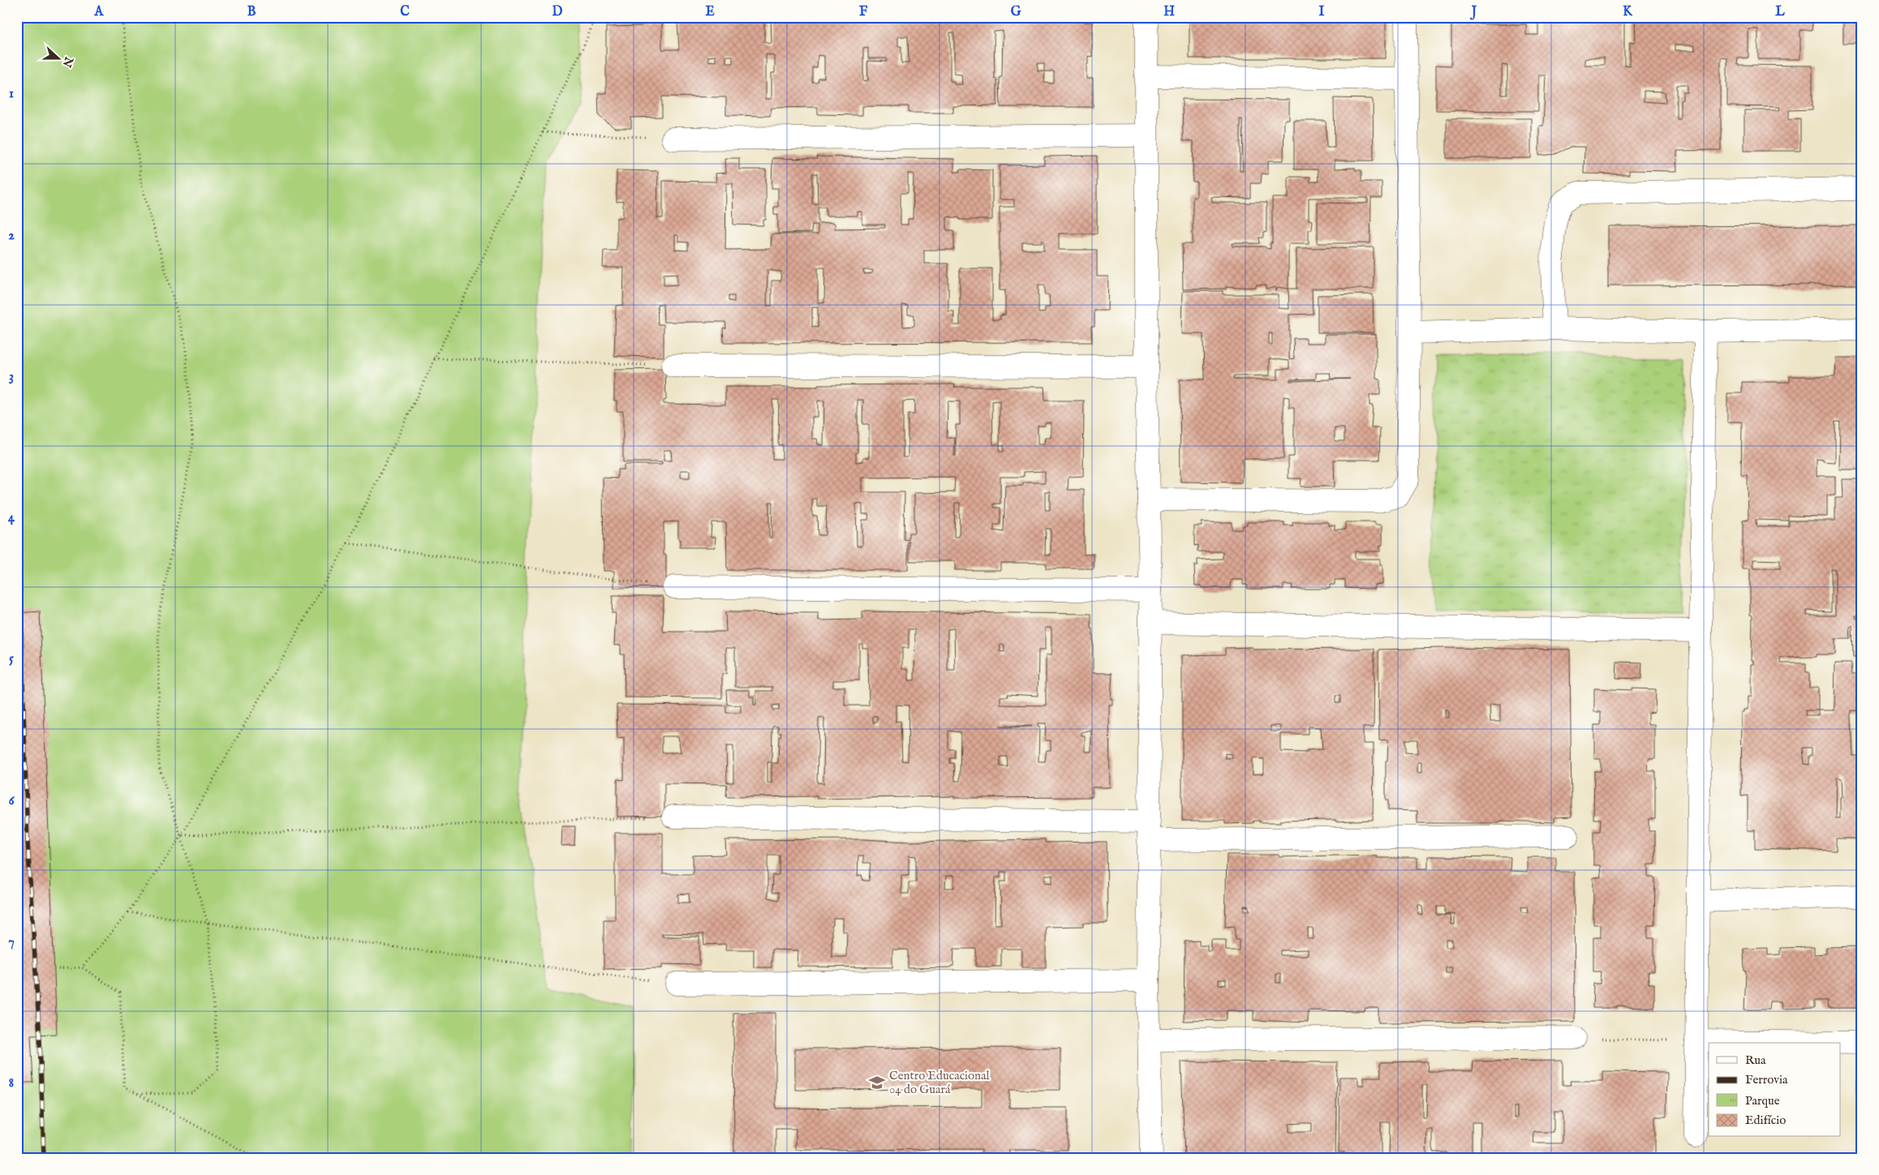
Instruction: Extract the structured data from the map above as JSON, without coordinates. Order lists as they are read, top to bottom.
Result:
{
  "places": {
    "school or university": ["Centro Educacional 04 do Guará"]
  },
  "legend": [
    "Rua",
    "Ferrovia",
    "Parque",
    "Edifício"
  ],
  "north": "right",
  "grid": {
    "columns": [
      "A",
      "B",
      "C",
      "D",
      "E",
      "F",
      "G",
      "H",
      "I",
      "J",
      "K",
      "L"
    ],
    "rows": [
      "1",
      "2",
      "3",
      "4",
      "5",
      "6",
      "7",
      "8"
    ]
  }
}
